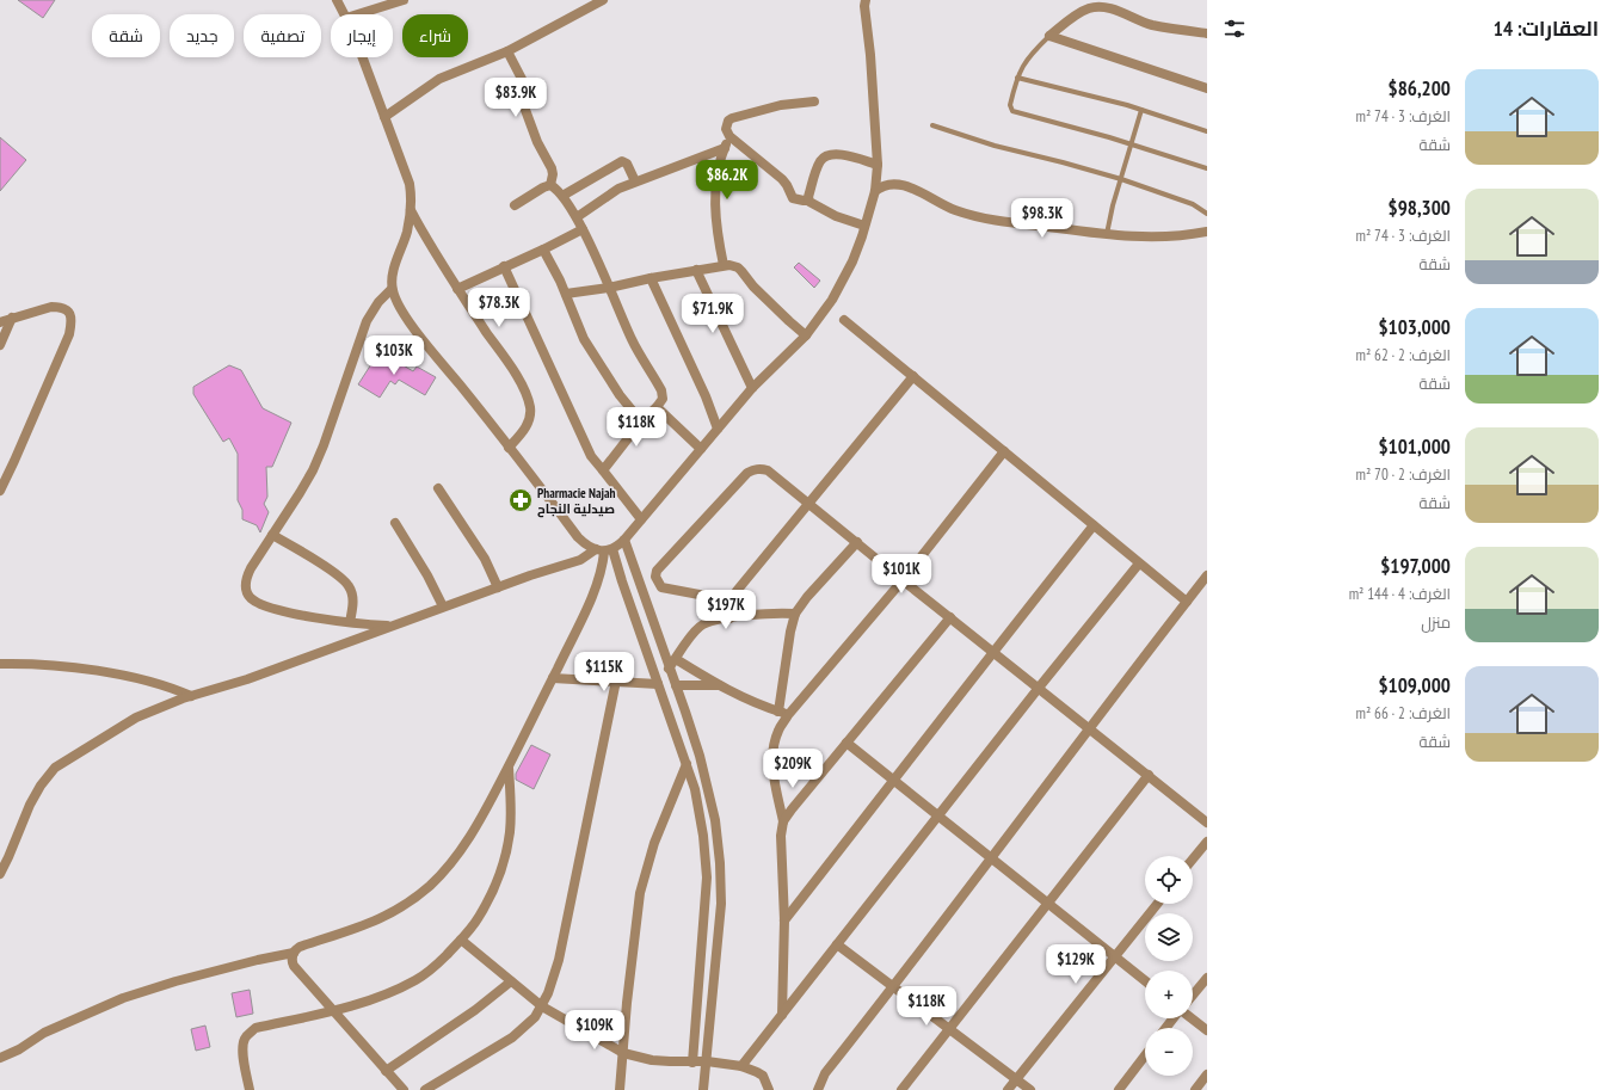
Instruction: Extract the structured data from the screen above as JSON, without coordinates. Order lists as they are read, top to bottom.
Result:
{
  "places": {
    "pharmacy": ["Pharmacie Najah صيدلية النجاح"]
  },
  "page": {
    "heading": "العقارات: 14",
    "chip": [
      "شراء",
      "إيجار",
      "تصفية",
      "جديد",
      "شقة"
    ],
    "list": [
      {
        "name": "$86,200",
        "note": "الغرف: 3 · 74 m² · شقة"
      },
      {
        "name": "$98,300",
        "note": "الغرف: 3 · 74 m² · شقة"
      },
      {
        "name": "$103,000",
        "note": "الغرف: 2 · 62 m² · شقة"
      },
      {
        "name": "$101,000",
        "note": "الغرف: 2 · 70 m² · شقة"
      },
      {
        "name": "$197,000",
        "note": "الغرف: 4 · 144 m² · منزل"
      },
      {
        "name": "$109,000",
        "note": "الغرف: 2 · 66 m² · شقة"
      }
    ],
    "price": [
      "$83.9K",
      "$86.2K",
      "$98.3K",
      "$78.3K",
      "$71.9K",
      "$103K",
      "$118K",
      "$101K",
      "$197K",
      "$115K",
      "$209K",
      "$129K",
      "$118K",
      "$109K"
    ],
    "map_buttons": ["+", "−"]
  }
}
